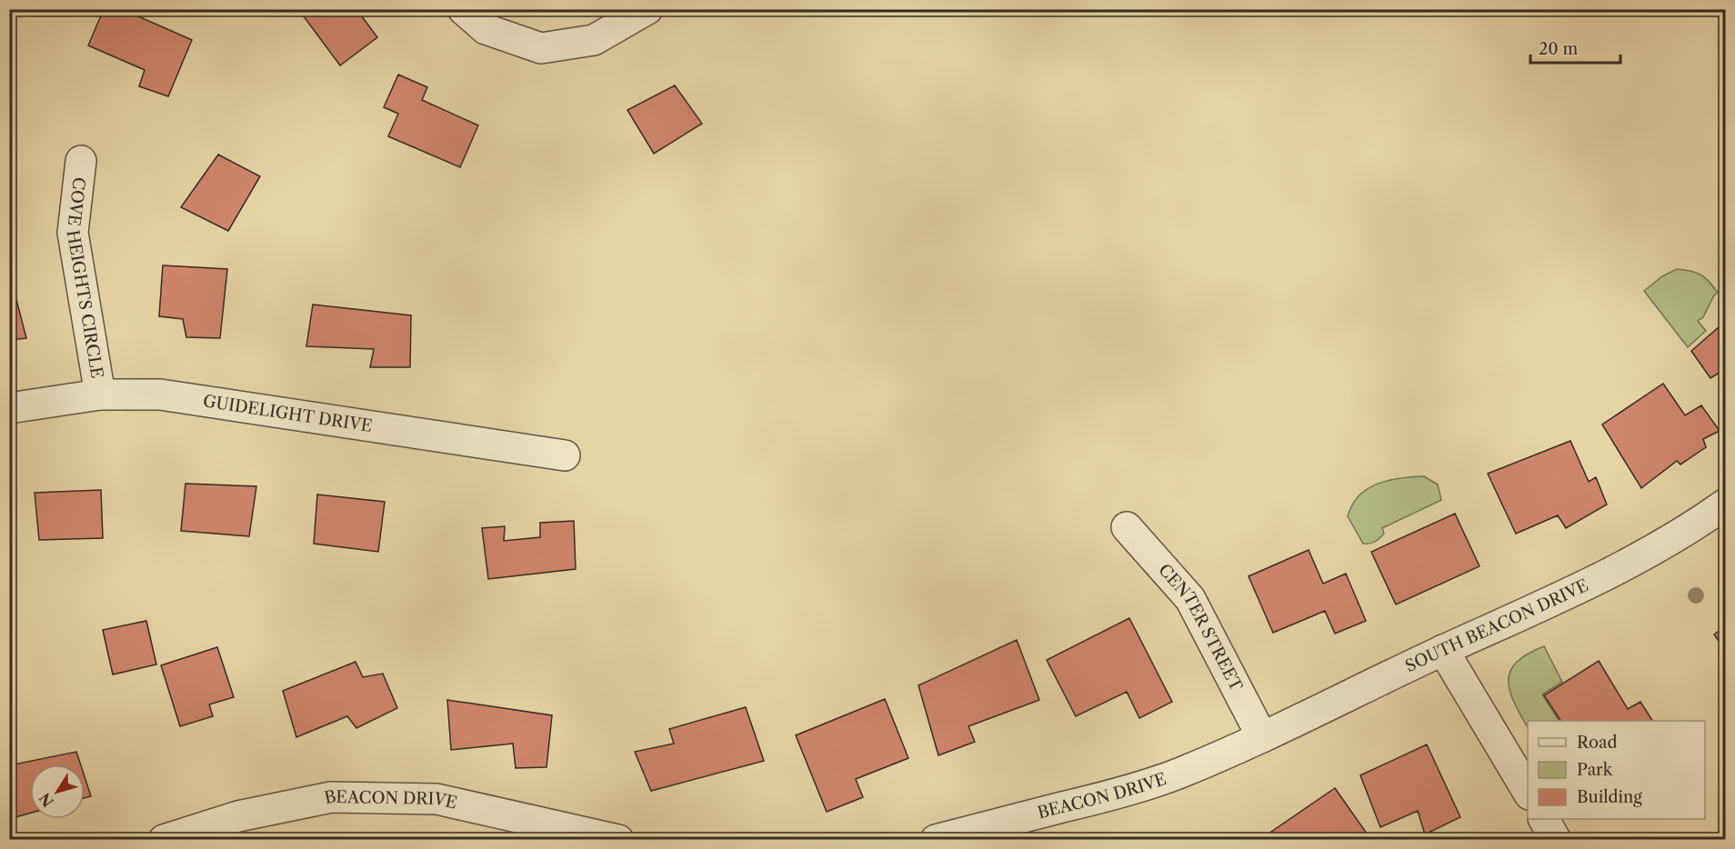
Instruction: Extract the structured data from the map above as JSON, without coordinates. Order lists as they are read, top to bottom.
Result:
{
  "streets": {
    "street": [
      "COVE HEIGHTS CIRCLE",
      "GUIDELIGHT DRIVE",
      "SOUTH BEACON DRIVE",
      "CENTER STREET",
      "BEACON DRIVE"
    ]
  },
  "crossings": [
    ["COVE HEIGHTS CIRCLE", "GUIDELIGHT DRIVE"],
    ["SOUTH BEACON DRIVE", "CENTER STREET"],
    ["SOUTH BEACON DRIVE", "BEACON DRIVE"],
    ["CENTER STREET", "BEACON DRIVE"]
  ],
  "legend": ["Road", "Park", "Building"],
  "scale_bar": "20 m",
  "north": "bottom left"
}
